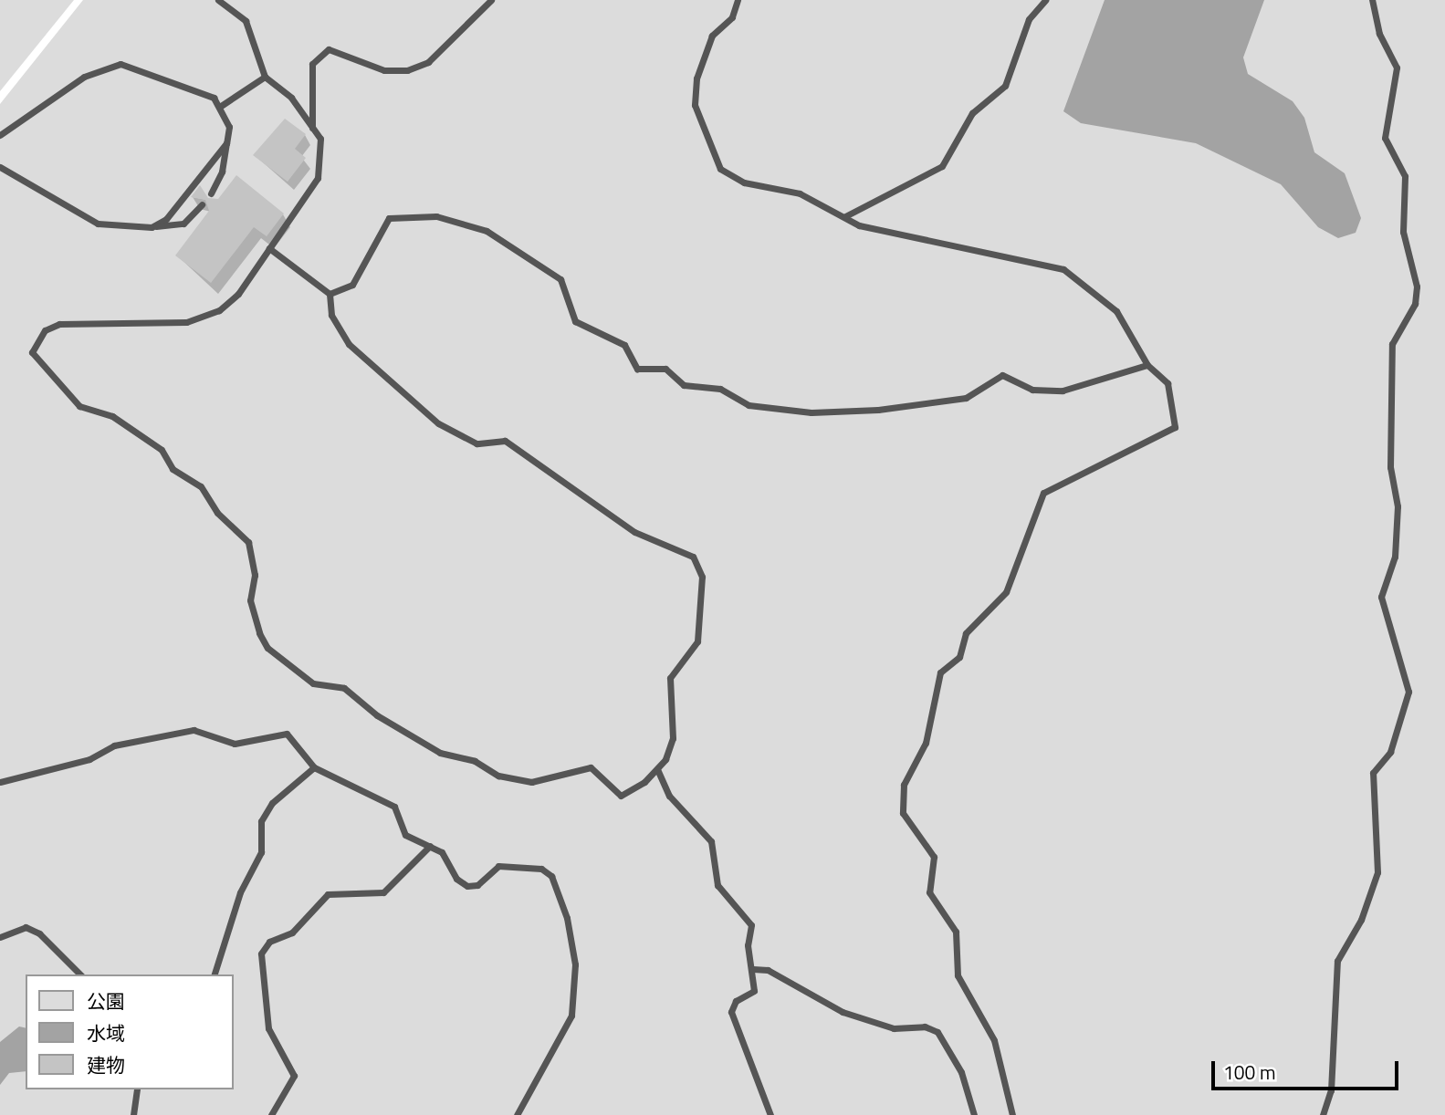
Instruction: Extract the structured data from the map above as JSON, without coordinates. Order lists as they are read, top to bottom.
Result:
{
  "legend": ["公園", "水域", "建物"],
  "scale_bar": "100 m"
}
